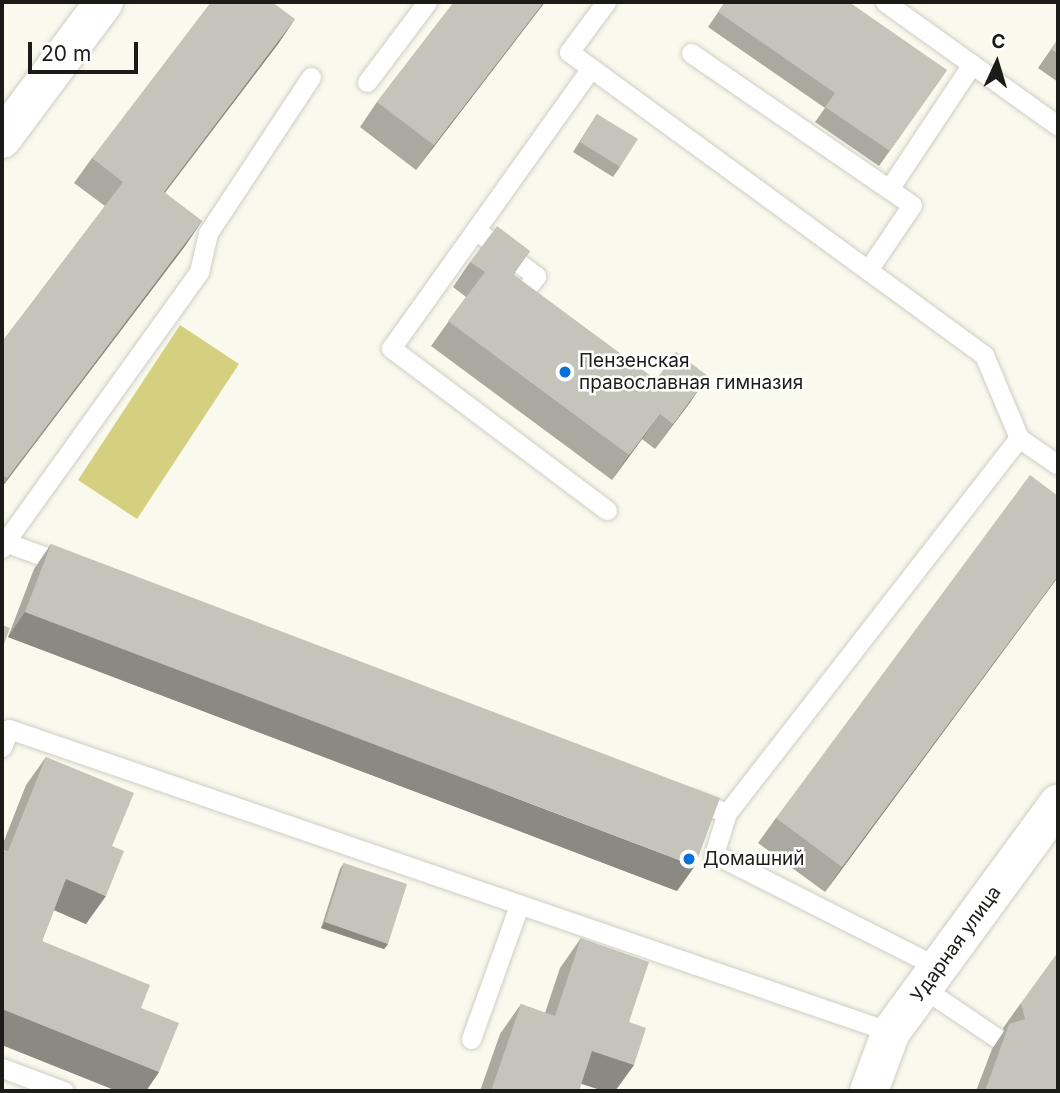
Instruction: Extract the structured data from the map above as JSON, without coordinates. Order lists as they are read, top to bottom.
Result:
{
  "streets": {
    "street": ["Ударная улица"]
  },
  "places": ["Пензенская православная гимназия", "Домашний"],
  "scale_bar": "20 m",
  "north": "top"
}
